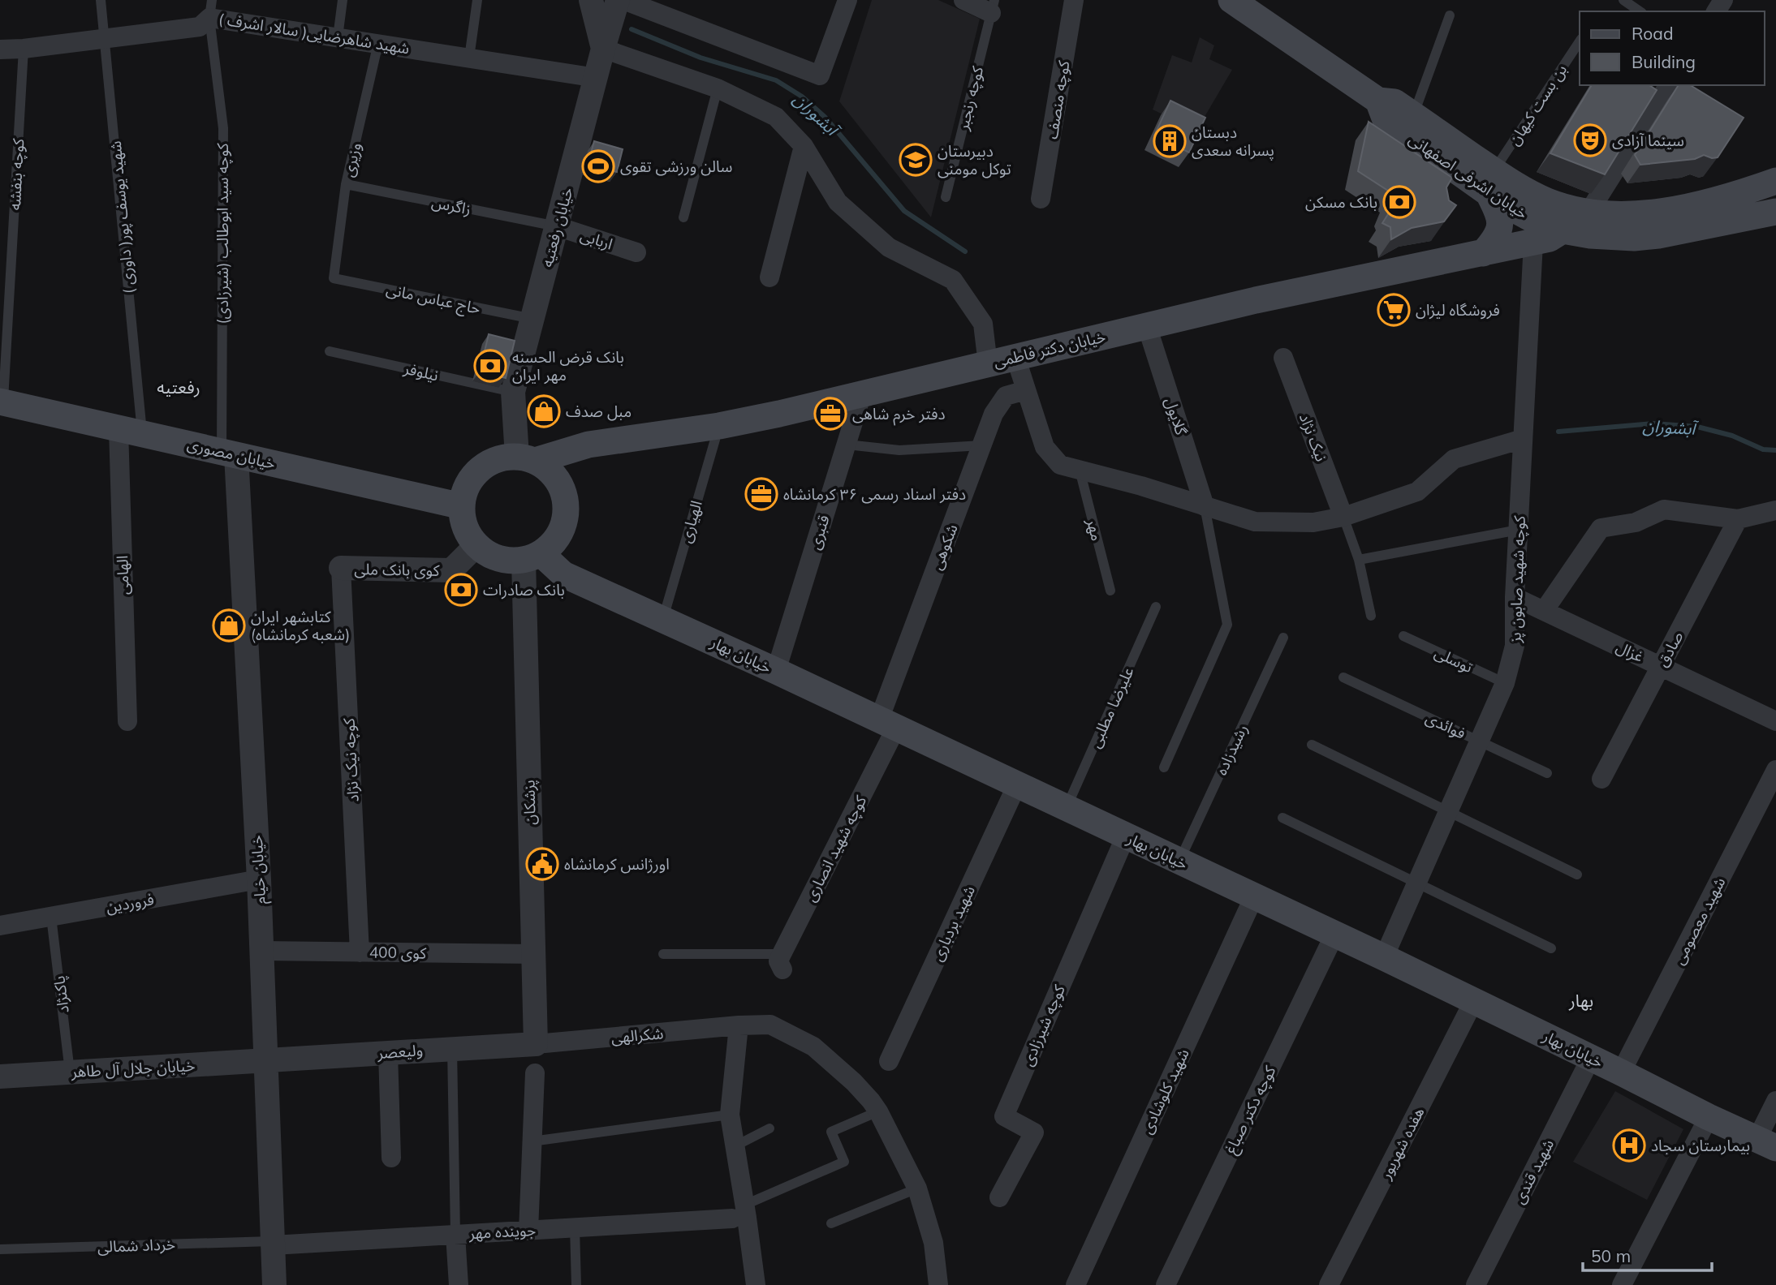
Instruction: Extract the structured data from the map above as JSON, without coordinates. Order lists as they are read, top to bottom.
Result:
{
  "streets": {
    "main road": [
      "خیابان اشرفی اصفهانی",
      "خیابان دکتر فاطمی",
      "خیابان مصوری",
      "خیابان بهار"
    ],
    "street": [
      "شهید شاهرضایی( سالار اشرف )",
      "کوچه منصف",
      "خیابان رفعتیه",
      "اربابی",
      "گلایول",
      "نیک نژاد",
      "قنبری",
      "شکوهی",
      "کوی بانک ملی",
      "الهامی",
      "کوچه شهید صابون پز",
      "صادق",
      "غزال",
      "کوچه نیک نژاد",
      "پزشکان",
      "کوچه شهید انصاری",
      "خیابان خیام",
      "فروردین",
      "شهید معصومی",
      "شهید بردباری",
      "کوی 400",
      "کوچه شیرزادی",
      "شکرالهی",
      "ولیعصر",
      "خیابان جلال آل طاهر",
      "شهید کلوشادی",
      "کوچه دکتر صباغ",
      "هفده شهریور",
      "شهید قندی",
      "جوینده مهر"
    ],
    "lane": [
      "کوچه رنجبر",
      "بن بست کیهان",
      "وزیری",
      "کوچه بنفشه",
      "زاگرس",
      "شهید یوسف پور( داوری )",
      "کوچه سید ابوطالب (شیرزادی)",
      "حاج عباس مانی",
      "نیلوفر",
      "الهیاری",
      "مهر",
      "توسلی",
      "علیرضا مطلبی",
      "فوائدی",
      "رشیدزاده",
      "پاکنژاد",
      "خرداد شمالی"
    ]
  },
  "crossings": [
    ["شهید شاهرضایی( سالار اشرف )", "وزیری"],
    ["شهید شاهرضایی( سالار اشرف )", "کوچه بنفشه"],
    ["شهید شاهرضایی( سالار اشرف )", "شهید یوسف پور( داوری )"],
    ["شهید شاهرضایی( سالار اشرف )", "خیابان رفعتیه"],
    ["شهید شاهرضایی( سالار اشرف )", "کوچه سید ابوطالب (شیرزادی)"],
    ["بن بست کیهان", "خیابان اشرفی اصفهانی"],
    ["وزیری", "زاگرس"],
    ["وزیری", "حاج عباس مانی"],
    ["کوچه بنفشه", "خیابان مصوری"],
    ["خیابان اشرفی اصفهانی", "خیابان دکتر فاطمی"],
    ["زاگرس", "خیابان رفعتیه"],
    ["زاگرس", "اربابی"],
    ["شهید یوسف پور( داوری )", "خیابان مصوری"],
    ["شهید یوسف پور( داوری )", "الهامی"],
    ["خیابان رفعتیه", "اربابی"],
    ["خیابان رفعتیه", "حاج عباس مانی"],
    ["خیابان رفعتیه", "خیابان دکتر فاطمی"],
    ["خیابان رفعتیه", "نیلوفر"],
    ["خیابان رفعتیه", "خیابان مصوری"],
    ["خیابان رفعتیه", "کوی بانک ملی"],
    ["خیابان رفعتیه", "خیابان بهار"],
    ["خیابان رفعتیه", "پزشکان"],
    ["کوچه سید ابوطالب (شیرزادی)", "خیابان مصوری"],
    ["کوچه سید ابوطالب (شیرزادی)", "خیابان خیام"],
    ["خیابان دکتر فاطمی", "گلایول"],
    ["خیابان دکتر فاطمی", "خیابان مصوری"],
    ["خیابان دکتر فاطمی", "الهیاری"],
    ["خیابان دکتر فاطمی", "قنبری"],
    ["خیابان دکتر فاطمی", "کوی بانک ملی"],
    ["خیابان دکتر فاطمی", "کوچه شهید صابون پز"],
    ["خیابان دکتر فاطمی", "خیابان بهار"],
    ["خیابان دکتر فاطمی", "پزشکان"],
    ["خیابان مصوری", "کوی بانک ملی"],
    ["خیابان مصوری", "الهامی"],
    ["خیابان مصوری", "خیابان بهار"],
    ["خیابان مصوری", "پزشکان"],
    ["خیابان مصوری", "خیابان خیام"],
    ["الهیاری", "خیابان بهار"],
    ["قنبری", "خیابان بهار"],
    ["شکوهی", "خیابان بهار"],
    ["شکوهی", "کوچه شهید انصاری"],
    ["کوی بانک ملی", "خیابان بهار"],
    ["کوی بانک ملی", "کوچه نیک نژاد"],
    ["کوی بانک ملی", "پزشکان"],
    ["کوچه شهید صابون پز", "غزال"],
    ["کوچه شهید صابون پز", "خیابان بهار"],
    ["کوچه شهید صابون پز", "توسلی"],
    ["کوچه شهید صابون پز", "فوائدی"],
    ["صادق", "غزال"],
    ["خیابان بهار", "علیرضا مطلبی"],
    ["خیابان بهار", "رشیدزاده"],
    ["خیابان بهار", "پزشکان"],
    ["خیابان بهار", "کوچه شهید انصاری"],
    ["خیابان بهار", "شهید معصومی"],
    ["خیابان بهار", "شهید بردباری"],
    ["خیابان بهار", "کوچه شیرزادی"],
    ["خیابان بهار", "شهید کلوشادی"],
    ["خیابان بهار", "کوچه دکتر صباغ"],
    ["خیابان بهار", "هفده شهریور"],
    ["خیابان بهار", "شهید قندی"],
    ["کوچه نیک نژاد", "کوی 400"],
    ["پزشکان", "کوی 400"],
    ["پزشکان", "شکرالهی"],
    ["پزشکان", "ولیعصر"],
    ["خیابان خیام", "فروردین"],
    ["خیابان خیام", "کوی 400"],
    ["خیابان خیام", "ولیعصر"],
    ["خیابان خیام", "خیابان جلال آل طاهر"],
    ["خیابان خیام", "جوینده مهر"],
    ["خیابان خیام", "خرداد شمالی"],
    ["فروردین", "پاکنژاد"],
    ["پاکنژاد", "خیابان جلال آل طاهر"],
    ["شکرالهی", "ولیعصر"],
    ["ولیعصر", "خیابان جلال آل طاهر"],
    ["جوینده مهر", "خرداد شمالی"]
  ],
  "districts": ["رفعتیه", "بهار"],
  "water": ["آبشوران"],
  "places": {
    "theatre": ["سینما آزادی"],
    "building": ["دبستان پسرانه سعدی"],
    "school or university": ["دبیرستان توکل مومنی"],
    "sports": ["سالن ورزشی تقوی"],
    "bank": ["بانک مسکن", "بانک قرض الحسنه مهر ایران", "بانک صادرات"],
    "supermarket": ["فروشگاه لیژان"],
    "shop": ["مبل صدف", "کتابشهر ایران (شعبه کرمانشاه)"],
    "office": ["دفتر خرم شاهی", "دفتر اسناد رسمی ۳۶ کرمانشاه"],
    "public building": ["اورژانس کرمانشاه"],
    "hospital": ["بیمارستان سجاد"]
  },
  "legend": ["Road", "Building"],
  "scale_bar": "50 m"
}
